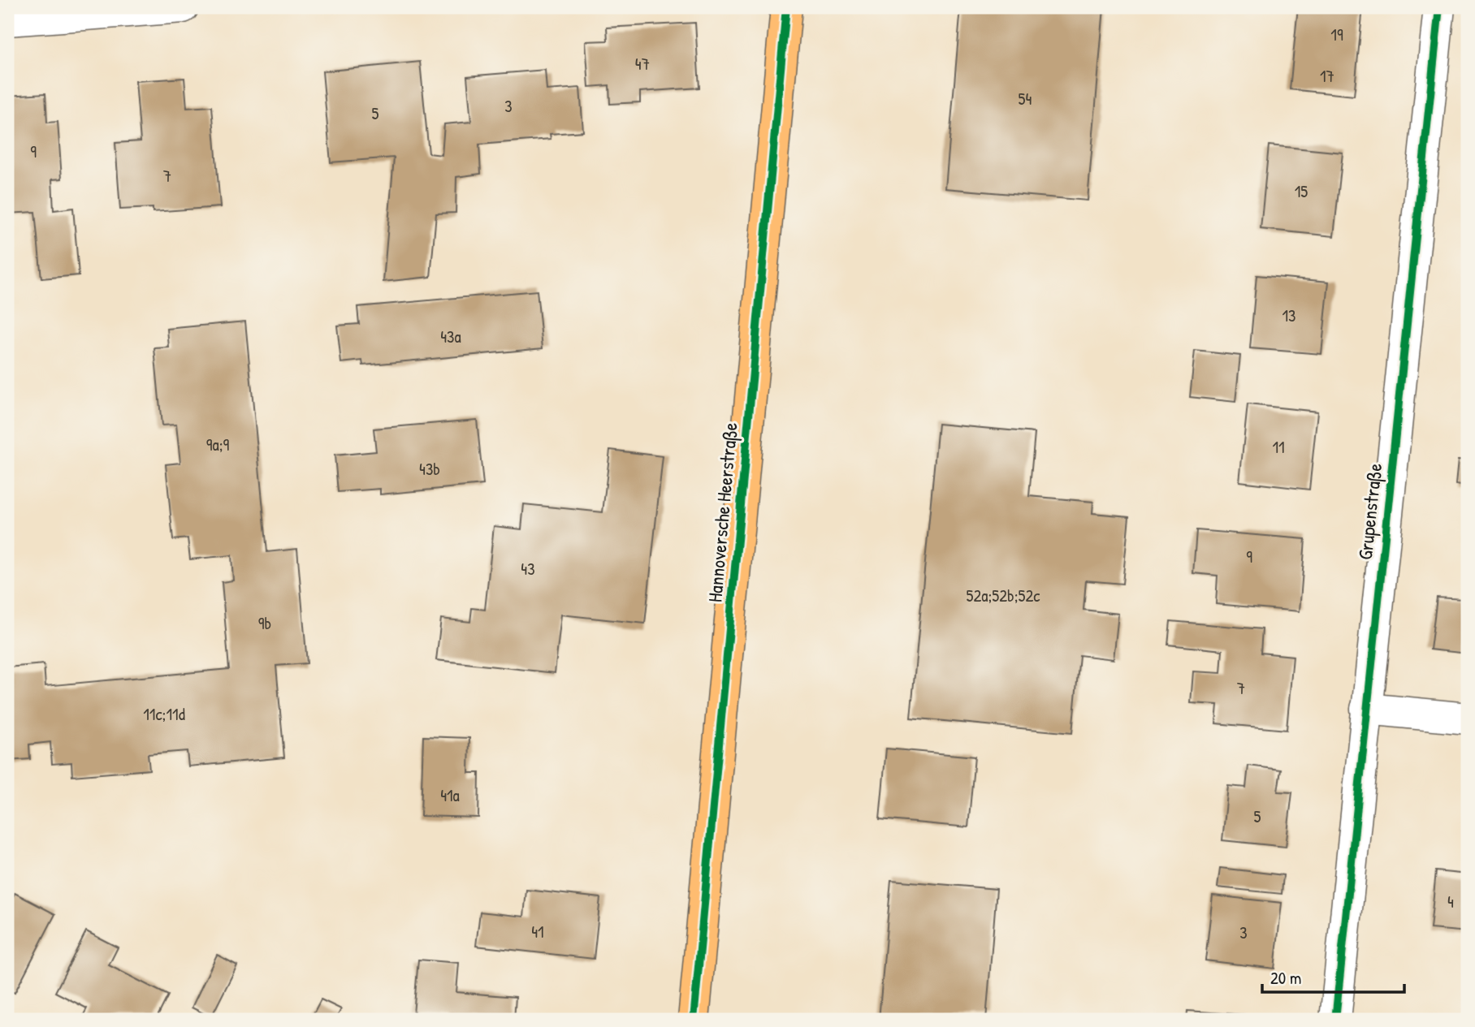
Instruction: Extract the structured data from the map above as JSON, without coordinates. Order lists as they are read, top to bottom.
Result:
{
  "streets": {
    "main road": ["Hannoversche Heerstraße"],
    "street": ["Grupenstraße"]
  },
  "house_numbers": [
    "19",
    "47",
    "17",
    "54",
    "3",
    "5",
    "9",
    "7",
    "15",
    "13",
    "43a",
    "9a;9",
    "11",
    "43b",
    "9",
    "43",
    "52a;52b;52c",
    "9b",
    "7",
    "11c;11d",
    "41a",
    "5",
    "4",
    "41",
    "3"
  ],
  "scale_bar": "20 m"
}
